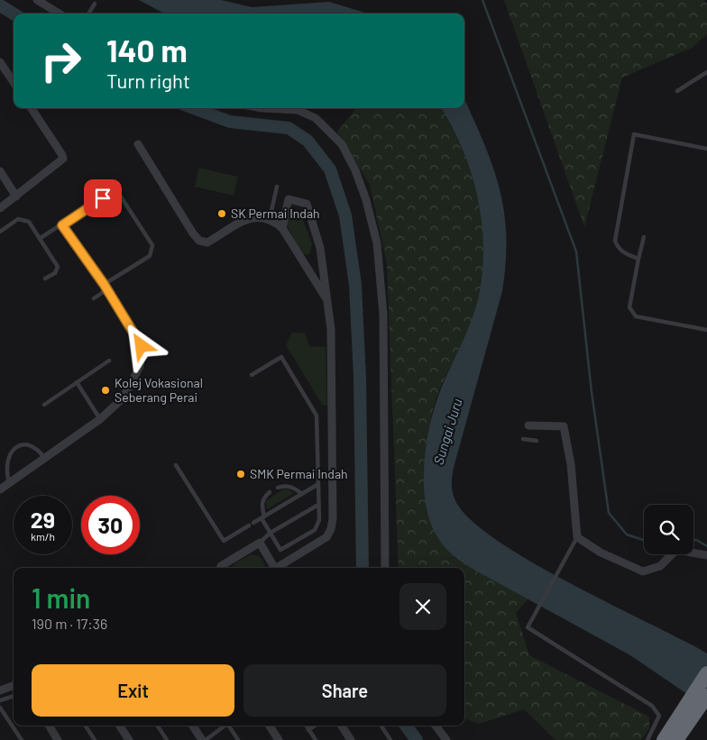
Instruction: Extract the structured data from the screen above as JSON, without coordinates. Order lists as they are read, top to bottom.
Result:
{
  "water": ["Sungai Juru"],
  "places": ["SK Permai Indah", "Kolej Vokasional Seberang Perai", "SMK Permai Indah"],
  "page": {
    "turn": ["140 m", "Turn right"],
    "speed": "29 km/h",
    "limit": "30",
    "heading": ["1 min", "190 m · 17:36"],
    "buttons": ["Exit", "Share"]
  }
}
